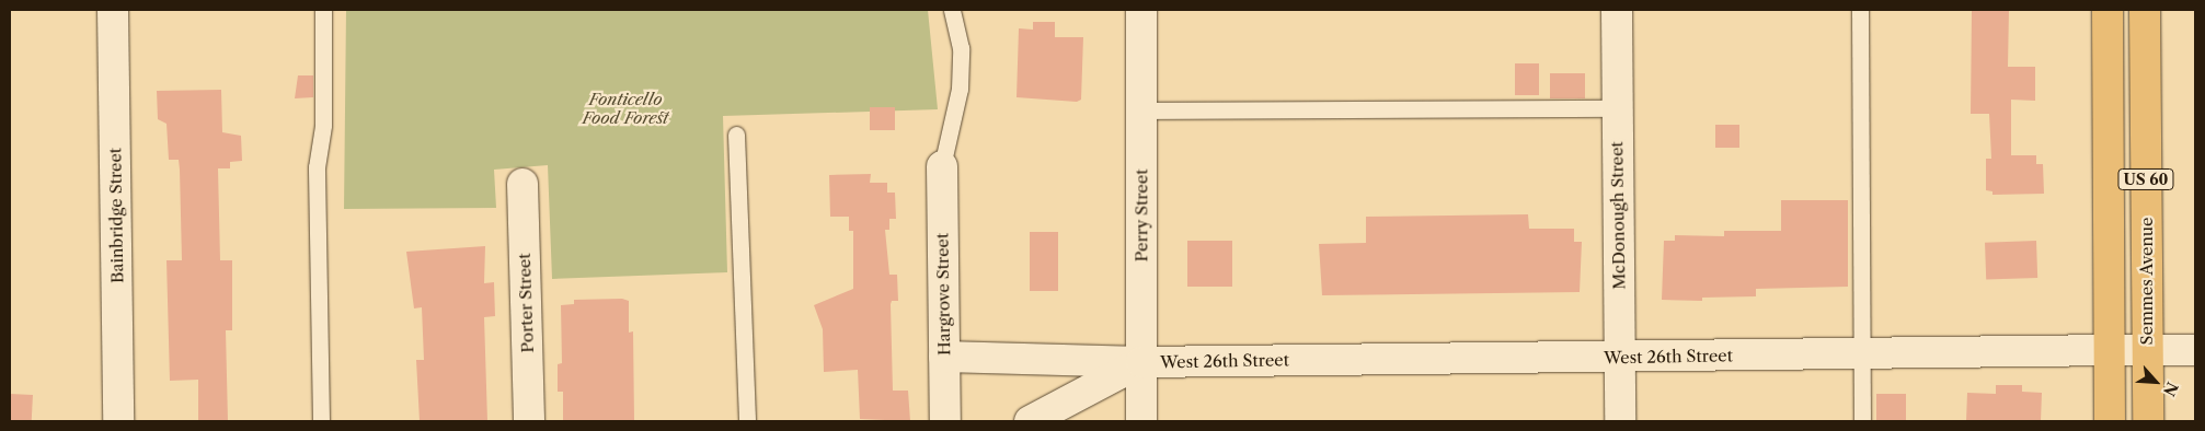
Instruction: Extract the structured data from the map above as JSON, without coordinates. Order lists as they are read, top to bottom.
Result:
{
  "streets": {
    "main road": ["US 60", "Semmes Avenue"],
    "street": [
      "Bainbridge Street",
      "Perry Street",
      "McDonough Street",
      "Hargrove Street",
      "Porter Street",
      "West 26th Street"
    ]
  },
  "crossings": [
    ["US 60", "West 26th Street"],
    ["Perry Street", "West 26th Street"],
    ["McDonough Street", "West 26th Street"],
    ["Semmes Avenue", "West 26th Street"],
    ["Hargrove Street", "West 26th Street"]
  ],
  "parks": ["Fonticello Food Forest"],
  "north": "bottom right"
}
